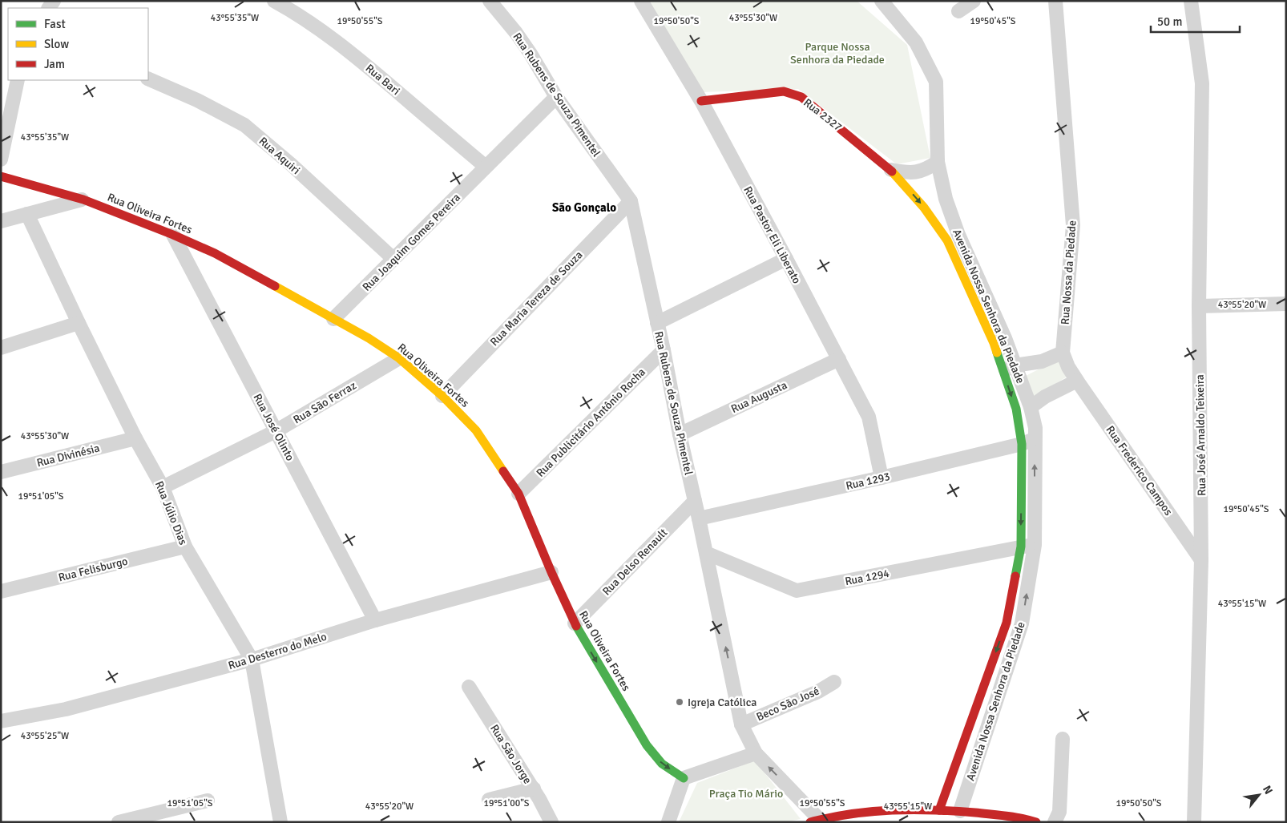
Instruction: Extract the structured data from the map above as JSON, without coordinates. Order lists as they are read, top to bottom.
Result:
{
  "streets": {
    "street": [
      "Rua Bari",
      "Rua Rubens de Souza Pimentel",
      "Rua 2327",
      "Rua Aquiri",
      "Rua Oliveira Fortes",
      "Rua Pastor Eli Liberato",
      "Rua Joaquim Gomes Pereira",
      "Rua Nossa da Piedade",
      "Rua Maria Tereza de Souza",
      "Avenida Nossa Senhora da Piedade",
      "Rua Augusta",
      "Rua São Ferraz",
      "Rua Publicitário Antônio Rocha",
      "Rua José Olinto",
      "Rua José Arnaldo Teixeira",
      "Rua Divinésia",
      "Rua Frederico Campos",
      "Rua 1293",
      "Rua Júlio Dias",
      "Rua Delso Renault",
      "Rua Felisburgo",
      "Rua 1294",
      "Rua Desterro do Melo",
      "Beco São José",
      "Rua São Jorge"
    ]
  },
  "crossings": [
    ["Rua Bari", "Rua Joaquim Gomes Pereira"],
    ["Rua Rubens de Souza Pimentel", "Rua Joaquim Gomes Pereira"],
    ["Rua Rubens de Souza Pimentel", "Rua Maria Tereza de Souza"],
    ["Rua Rubens de Souza Pimentel", "Rua Augusta"],
    ["Rua Rubens de Souza Pimentel", "Rua Publicitário Antônio Rocha"],
    ["Rua Rubens de Souza Pimentel", "Rua 1293"],
    ["Rua Rubens de Souza Pimentel", "Rua Delso Renault"],
    ["Rua Rubens de Souza Pimentel", "Rua 1294"],
    ["Rua Rubens de Souza Pimentel", "Beco São José"],
    ["Rua 2327", "Rua Pastor Eli Liberato"],
    ["Rua 2327", "Avenida Nossa Senhora da Piedade"],
    ["Rua Aquiri", "Rua Joaquim Gomes Pereira"],
    ["Rua Oliveira Fortes", "Rua Joaquim Gomes Pereira"],
    ["Rua Oliveira Fortes", "Rua Maria Tereza de Souza"],
    ["Rua Oliveira Fortes", "Rua São Ferraz"],
    ["Rua Oliveira Fortes", "Rua Publicitário Antônio Rocha"],
    ["Rua Oliveira Fortes", "Rua José Olinto"],
    ["Rua Oliveira Fortes", "Rua Delso Renault"],
    ["Rua Oliveira Fortes", "Rua Desterro do Melo"],
    ["Rua Pastor Eli Liberato", "Rua Augusta"],
    ["Rua Pastor Eli Liberato", "Rua 1293"],
    ["Rua Nossa da Piedade", "Rua Frederico Campos"],
    ["Avenida Nossa Senhora da Piedade", "Rua 1293"],
    ["Avenida Nossa Senhora da Piedade", "Rua 1294"],
    ["Rua São Ferraz", "Rua José Olinto"],
    ["Rua São Ferraz", "Rua Júlio Dias"],
    ["Rua José Olinto", "Rua Desterro do Melo"],
    ["Rua José Arnaldo Teixeira", "Rua Frederico Campos"],
    ["Rua Divinésia", "Rua Júlio Dias"],
    ["Rua Júlio Dias", "Rua Felisburgo"],
    ["Rua Júlio Dias", "Rua Desterro do Melo"]
  ],
  "districts": ["São Gonçalo"],
  "parks": ["Parque Nossa Senhora da Piedade", "Praça Tio Mário"],
  "places": ["Igreja Católica"],
  "legend": ["Fast", "Slow", "Jam"],
  "scale_bar": "50 m",
  "north": "top right",
  "coordinates": [
    "43°55'35\"W",
    "43°55'30\"W",
    "19°50'55\"S",
    "19°50'50\"S",
    "19°50'45\"S",
    "43°55'20\"W",
    "19°51'05\"S",
    "43°55'15\"W",
    "43°55'25\"W",
    "19°51'00\"S"
  ]
}
